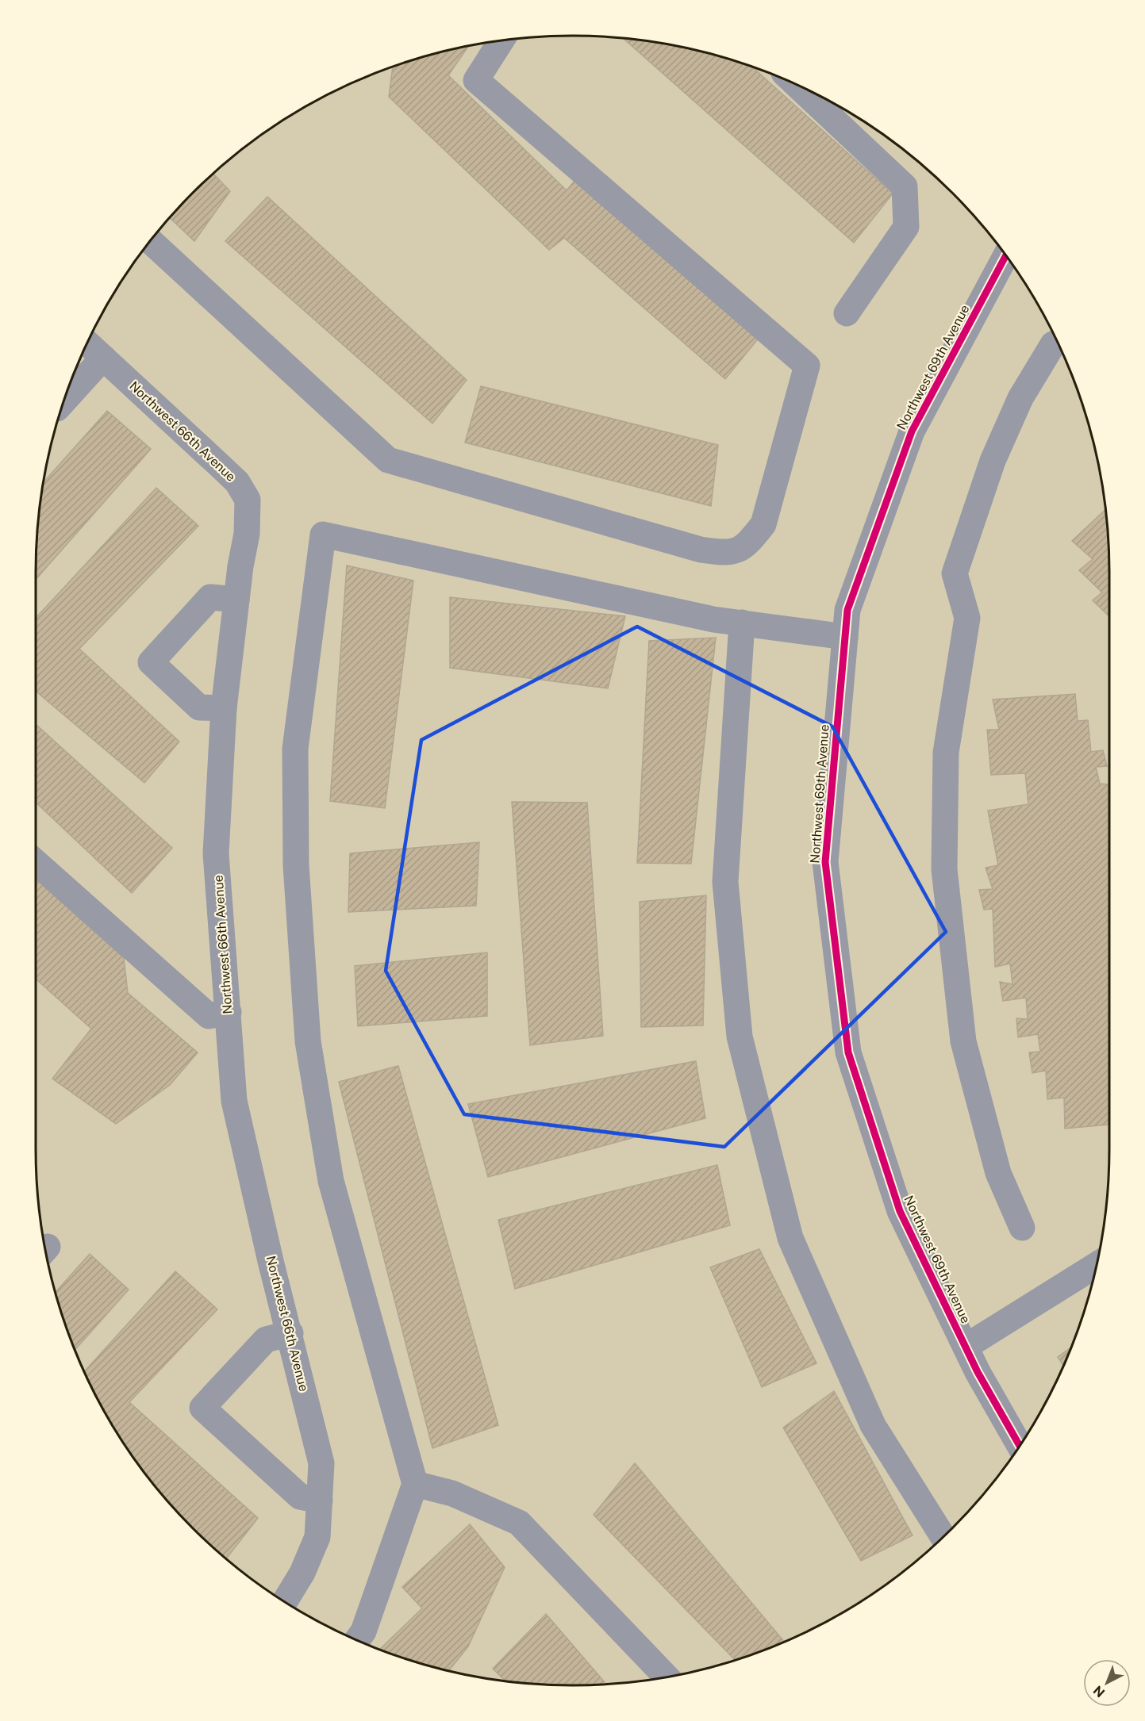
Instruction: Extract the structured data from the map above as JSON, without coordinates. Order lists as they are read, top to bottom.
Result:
{
  "streets": {
    "street": ["Northwest 69th Avenue", "Northwest 66th Avenue"]
  },
  "north": "bottom left"
}
